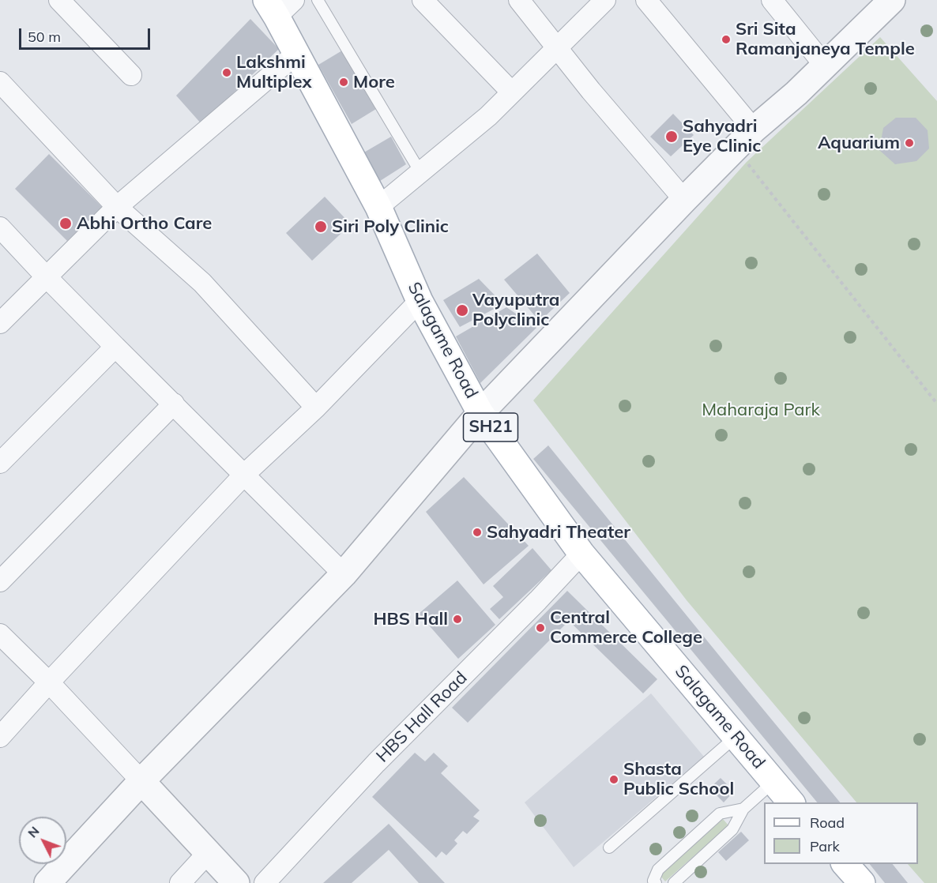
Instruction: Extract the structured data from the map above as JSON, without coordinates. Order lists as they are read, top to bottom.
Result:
{
  "streets": {
    "main road": ["Salagame Road", "SH21"],
    "street": ["HBS Hall Road"]
  },
  "crossings": [
    ["Salagame Road", "HBS Hall Road"]
  ],
  "parks": ["Maharaja Park"],
  "places": [
    "Sri Sita Ramanjaneya Temple",
    "Lakshmi Multiplex",
    "More",
    "Sahyadri Eye Clinic",
    "Aquarium",
    "Abhi Ortho Care",
    "Siri Poly Clinic",
    "Vayuputra Polyclinic",
    "Sahyadri Theater",
    "HBS Hall",
    "Central Commerce College",
    "Shasta Public School"
  ],
  "legend": ["Road", "Park"],
  "scale_bar": "50 m",
  "north": "top left"
}
